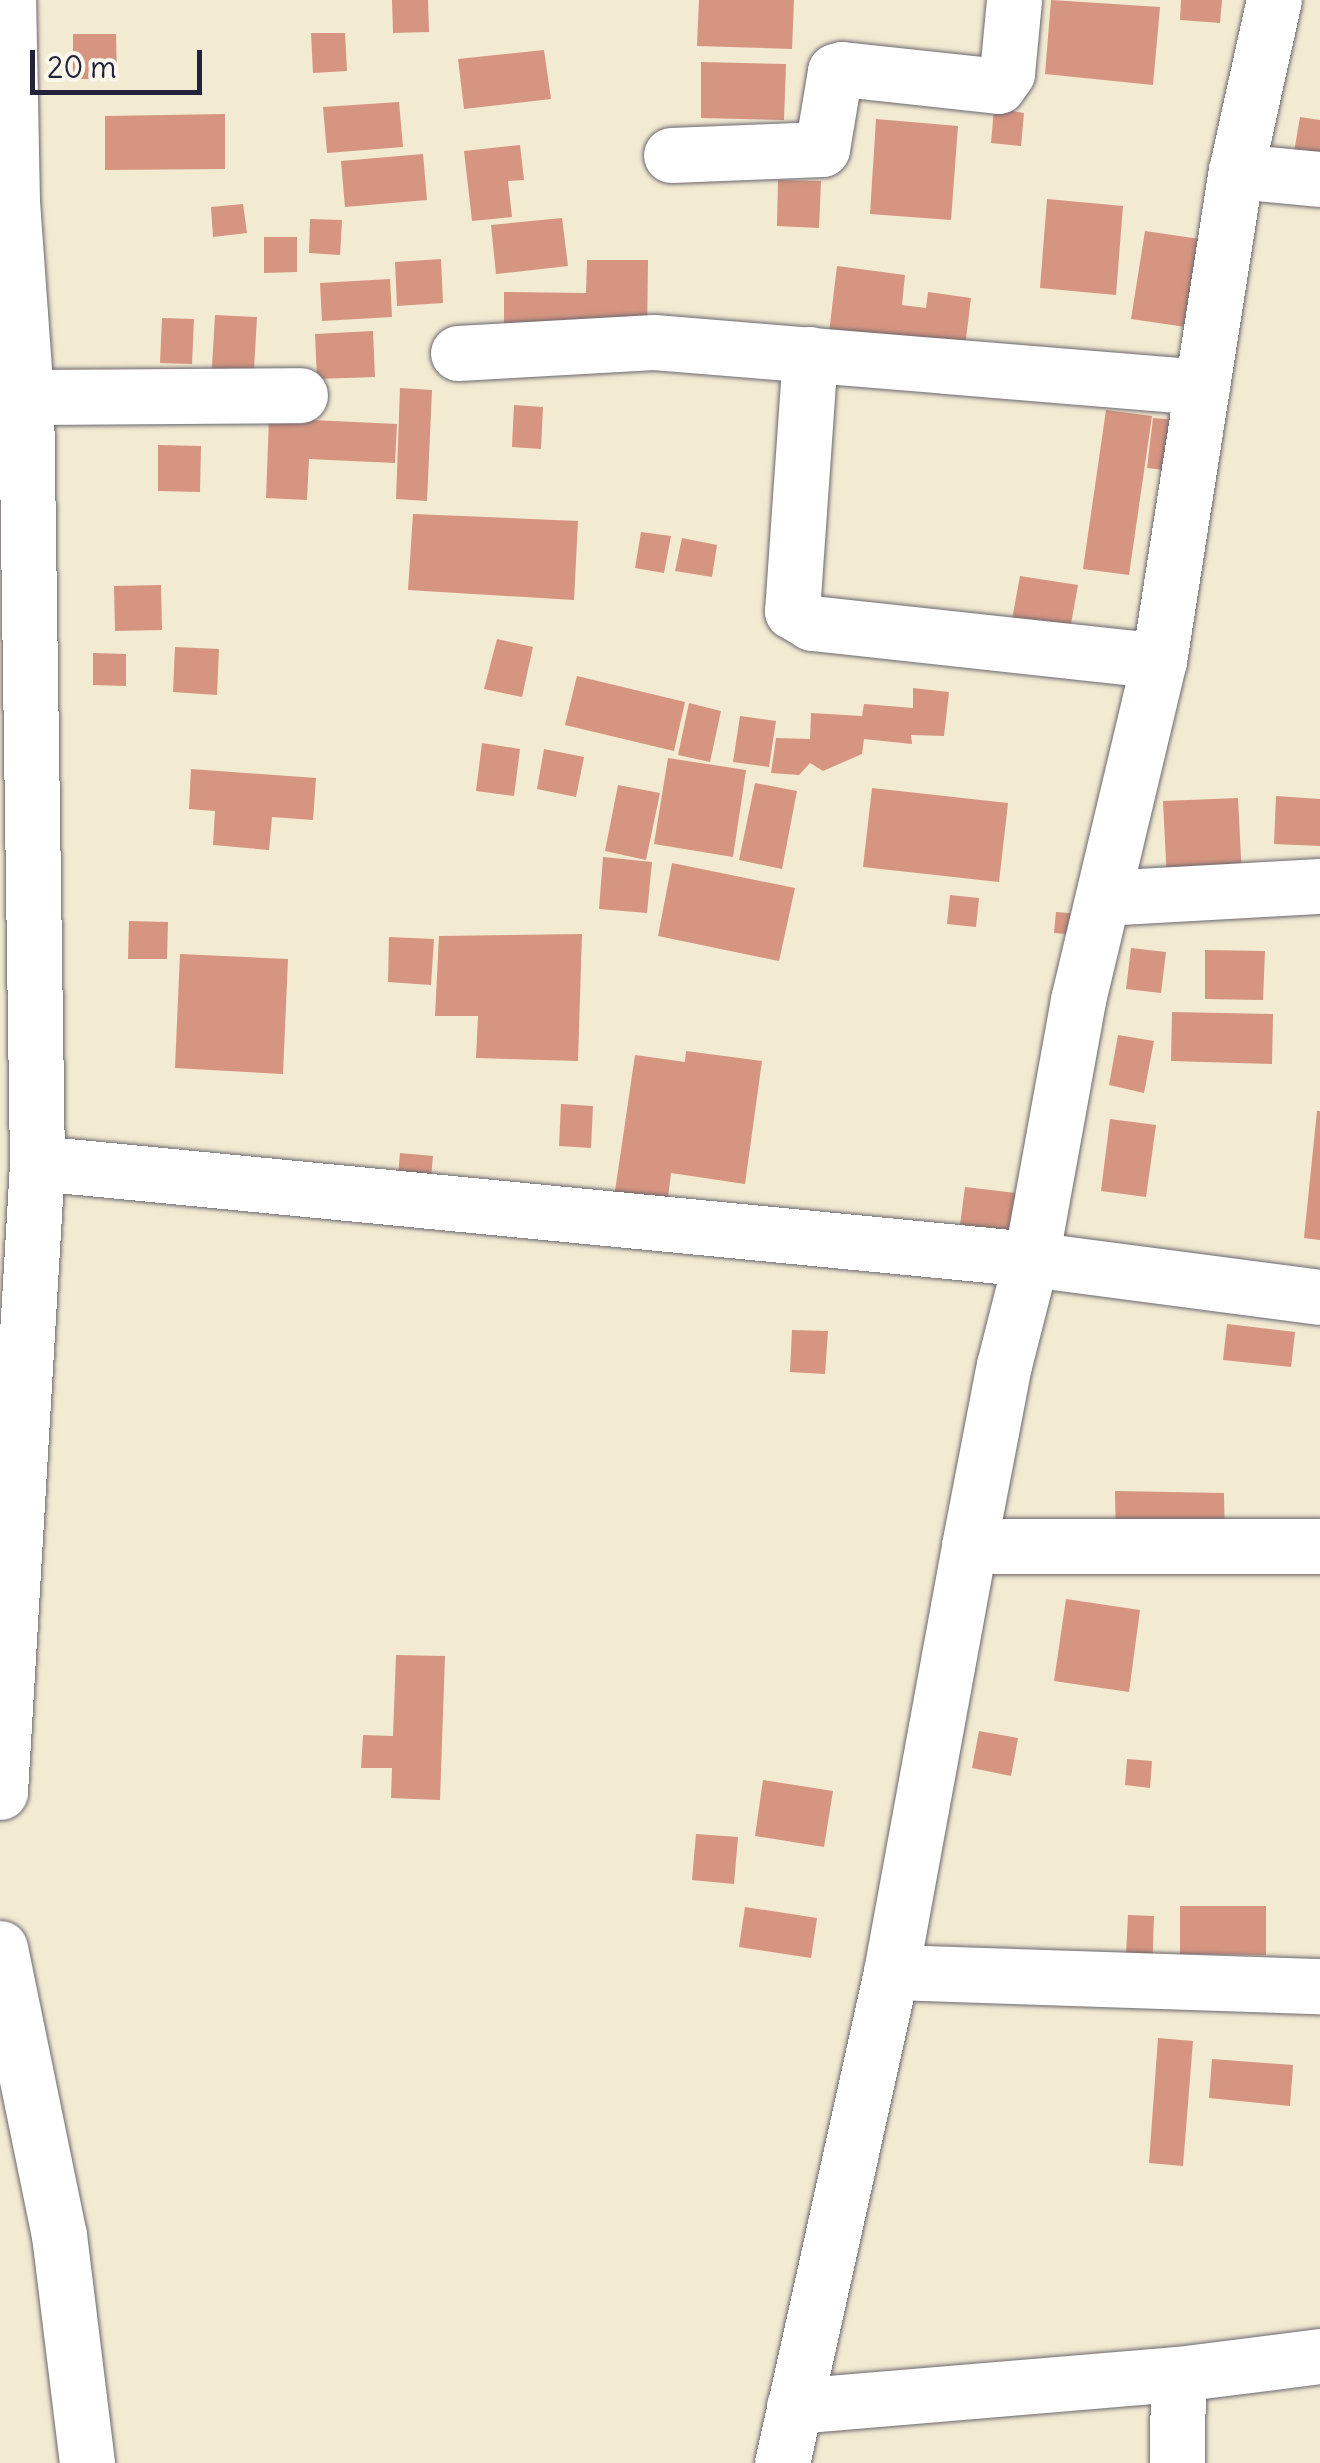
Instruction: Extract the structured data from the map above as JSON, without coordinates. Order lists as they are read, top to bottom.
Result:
{
  "scale_bar": "20 m"
}
